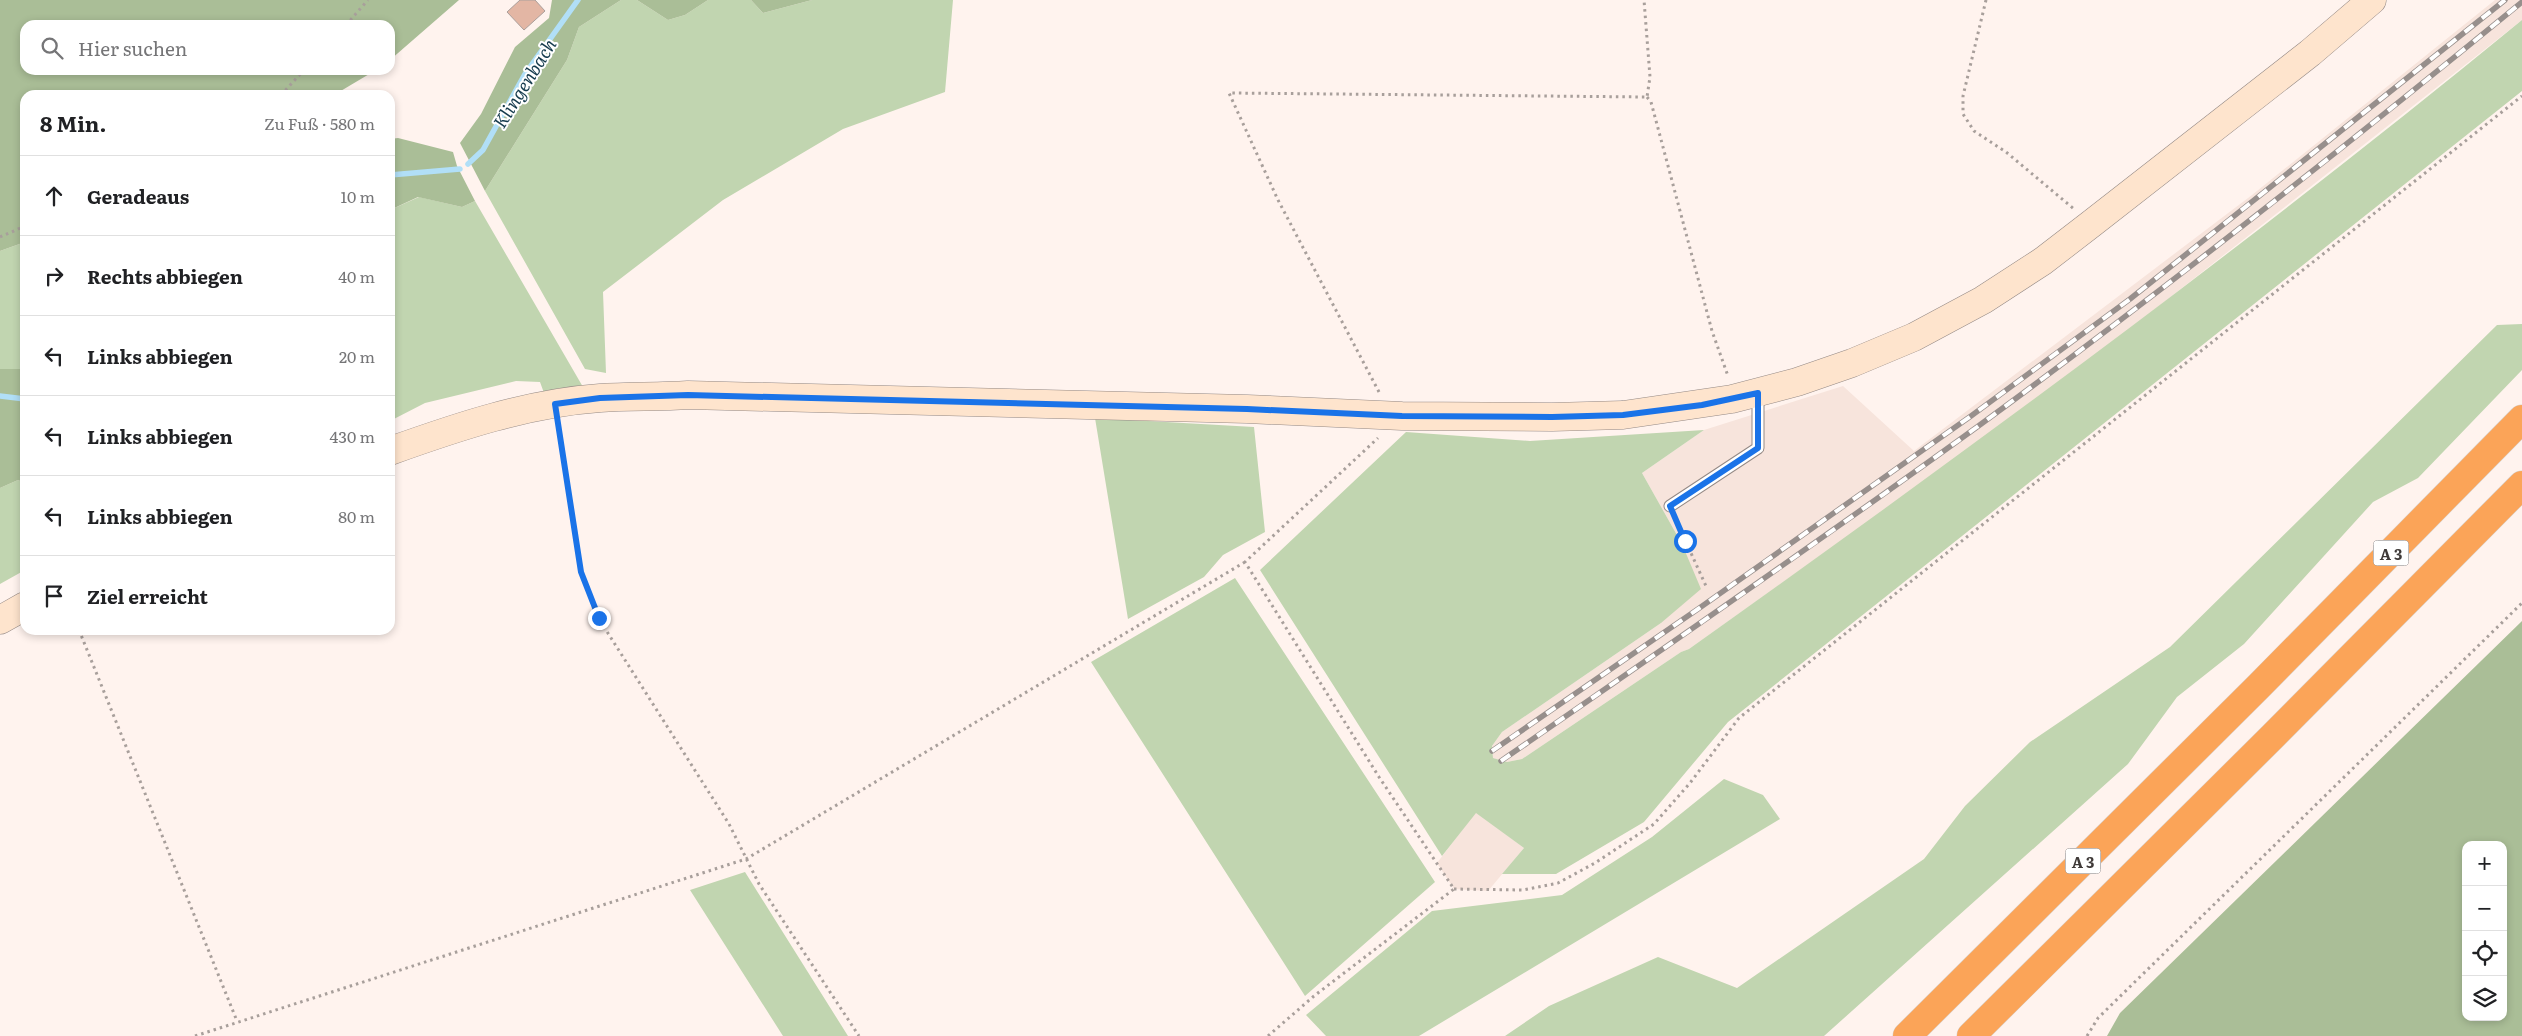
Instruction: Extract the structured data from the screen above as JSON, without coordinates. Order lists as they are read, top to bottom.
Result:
{
  "streets": {
    "highway": ["A 3"]
  },
  "water": ["Klingenbach"],
  "page": {
    "search": "Hier suchen",
    "heading": ["8 Min.", "Zu Fuß · 580 m"],
    "list": [
      ["Geradeaus", "10 m"],
      ["Rechts abbiegen", "40 m"],
      ["Links abbiegen", "20 m"],
      ["Links abbiegen", "430 m"],
      ["Links abbiegen", "80 m"],
      "Ziel erreicht"
    ],
    "map_buttons": ["+", "−"]
  }
}
